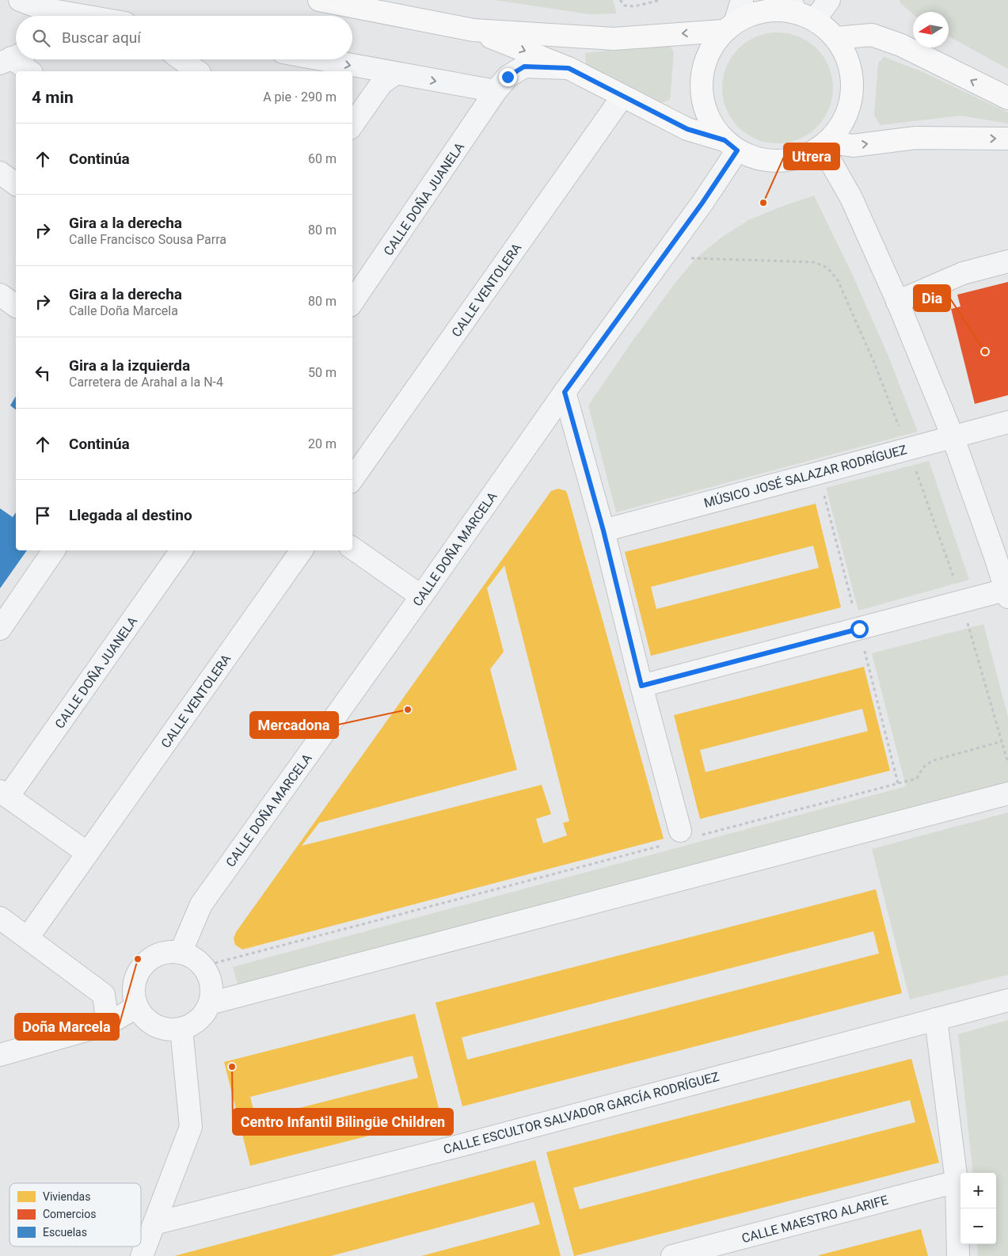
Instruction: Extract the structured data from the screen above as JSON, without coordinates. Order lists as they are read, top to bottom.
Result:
{
  "streets": {
    "street": [
      "CALLE DOÑA JUANELA",
      "CALLE VENTOLERA",
      "MÚSICO JOSÉ SALAZAR RODRÍGUEZ",
      "CALLE DOÑA MARCELA",
      "CALLE ESCULTOR SALVADOR GARCÍA RODRÍGUEZ",
      "CALLE MAESTRO ALARIFE"
    ]
  },
  "places": [
    "Utrera",
    "Dia",
    "Mercadona",
    "Doña Marcela",
    "Centro Infantil Bilingüe Children"
  ],
  "legend": ["Viviendas", "Comercios", "Escuelas"],
  "north": "left",
  "page": {
    "search": "Buscar aquí",
    "heading": ["4 min", "A pie · 290 m"],
    "list": [
      ["Continúa", "60 m"],
      ["Gira a la derecha", "Calle Francisco Sousa Parra", "80 m"],
      ["Gira a la derecha", "Calle Doña Marcela", "80 m"],
      ["Gira a la izquierda", "Carretera de Arahal a la N-4", "50 m"],
      ["Continúa", "20 m"],
      "Llegada al destino"
    ],
    "map_buttons": ["+", "−"]
  }
}
